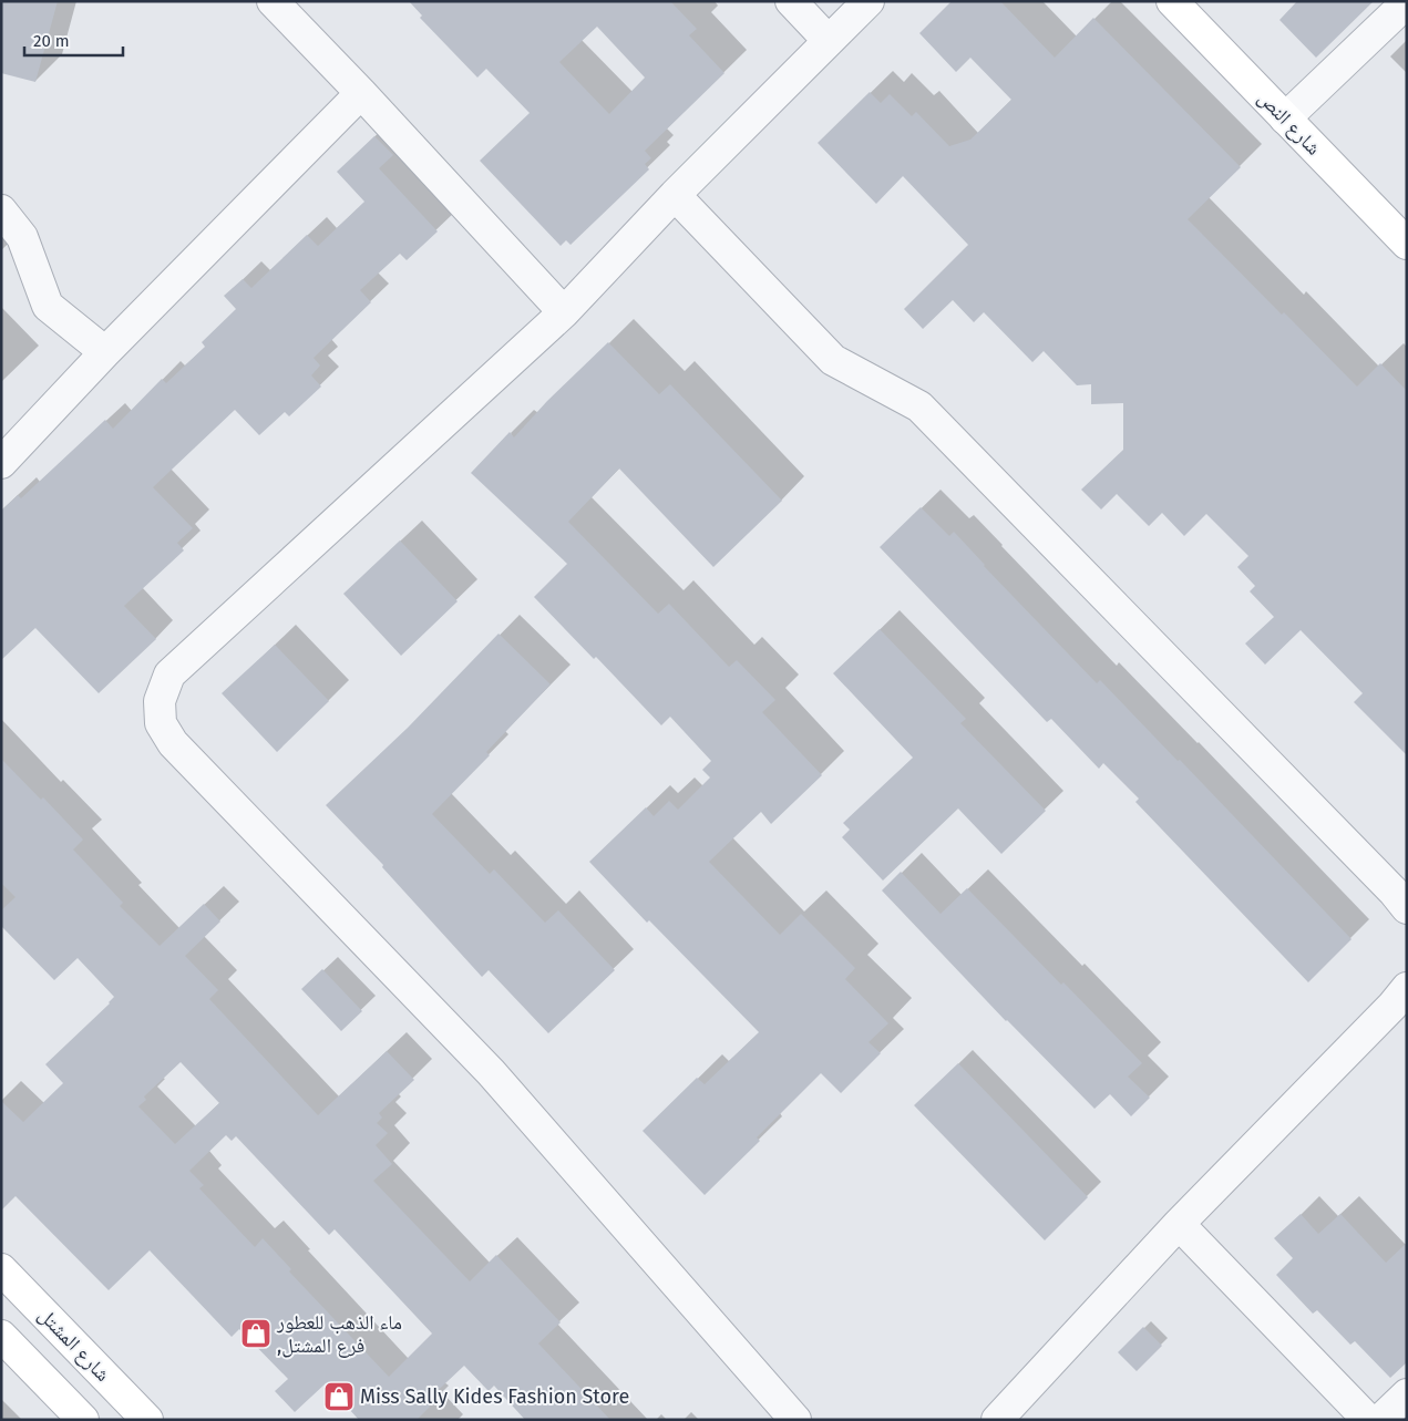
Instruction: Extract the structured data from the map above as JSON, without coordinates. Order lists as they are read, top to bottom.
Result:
{
  "streets": {
    "street": ["شارع النص", "شارع المشتل"]
  },
  "places": {
    "shop": ["ماء الذهب للعطور ,فرع المشتل", "Miss Sally Kides Fashion Store"]
  },
  "scale_bar": "20 m"
}
